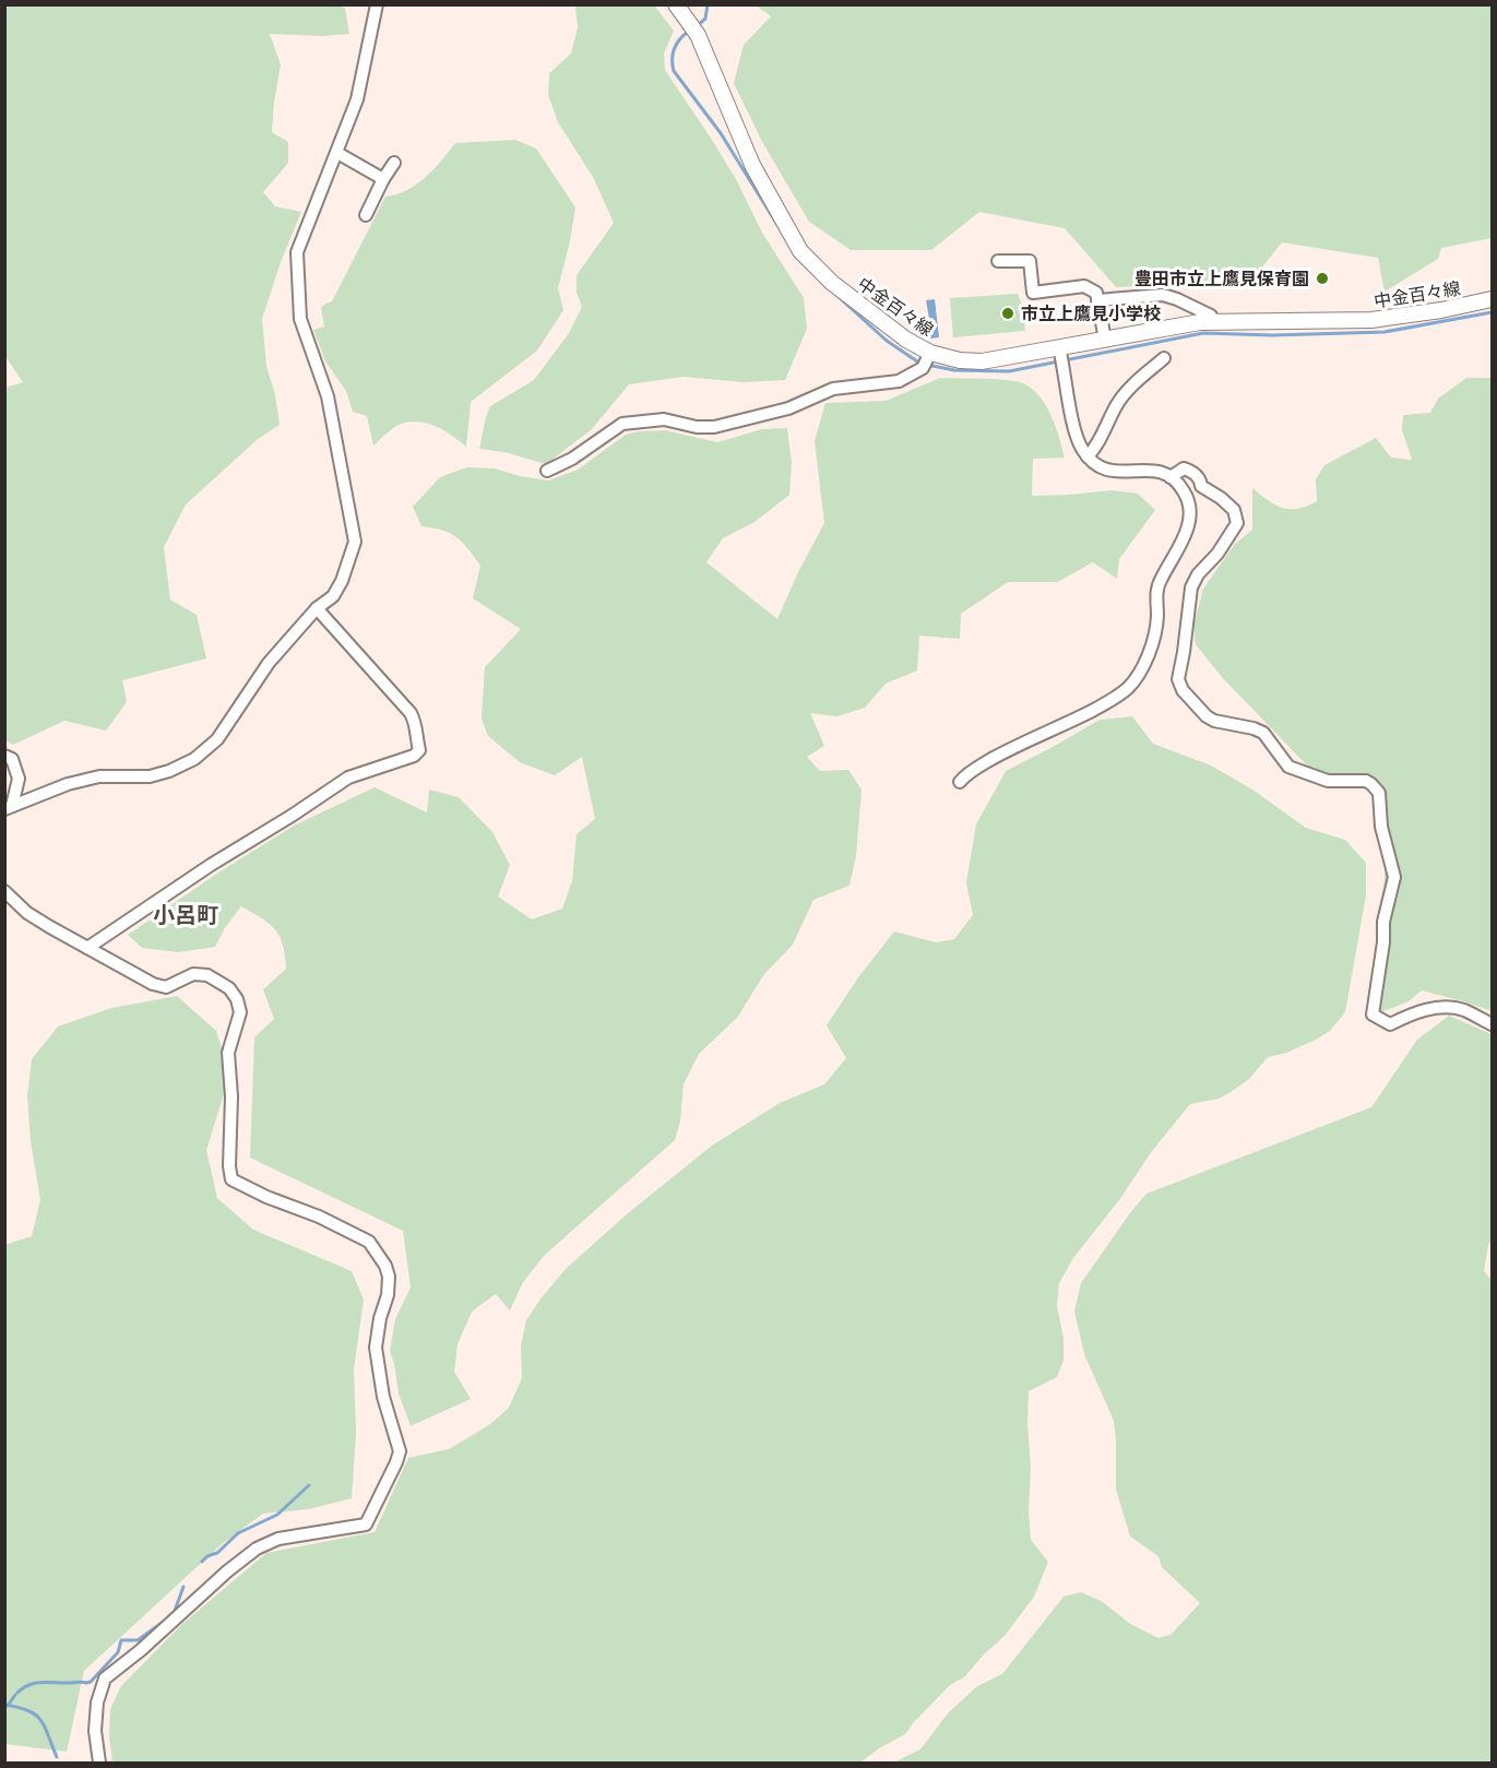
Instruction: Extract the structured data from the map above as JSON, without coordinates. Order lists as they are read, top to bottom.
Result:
{
  "streets": {
    "main road": ["中金百々線"]
  },
  "districts": ["小呂町"],
  "places": ["豊田市立上鷹見保育園", "市立上鷹見小学校"]
}
